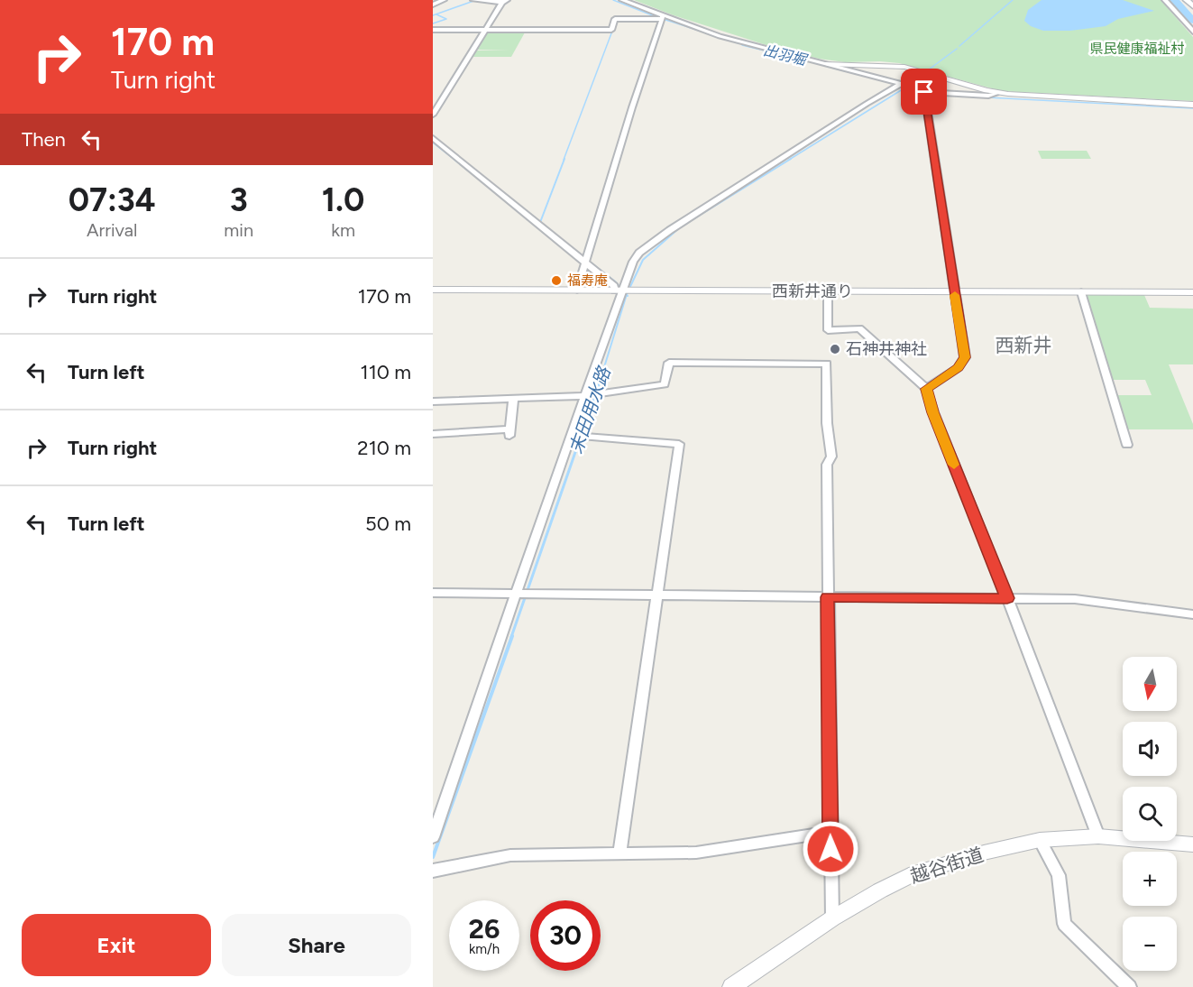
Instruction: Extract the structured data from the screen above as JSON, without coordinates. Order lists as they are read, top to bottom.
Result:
{
  "streets": {
    "street": ["西新井通り", "越谷街道"]
  },
  "districts": ["西新井"],
  "water": ["出羽堀", "末田用水路"],
  "parks": ["県民健康福祉村"],
  "places": ["福寿庵", "石神井神社"],
  "north": "bottom",
  "page": {
    "turn": ["170 m", "Turn right"],
    "then": "Then",
    "eta": [
      "07:34",
      "Arrival",
      "3",
      "min",
      "1.0",
      "km"
    ],
    "list": [
      {
        "name": "Turn right",
        "value": "170 m"
      },
      {
        "name": "Turn left",
        "value": "110 m"
      },
      {
        "name": "Turn right",
        "value": "210 m"
      },
      {
        "name": "Turn left",
        "value": "50 m"
      }
    ],
    "map_buttons": ["+", "−"],
    "speed": "26 km/h",
    "limit": "30",
    "buttons": ["Exit", "Share"]
  }
}
